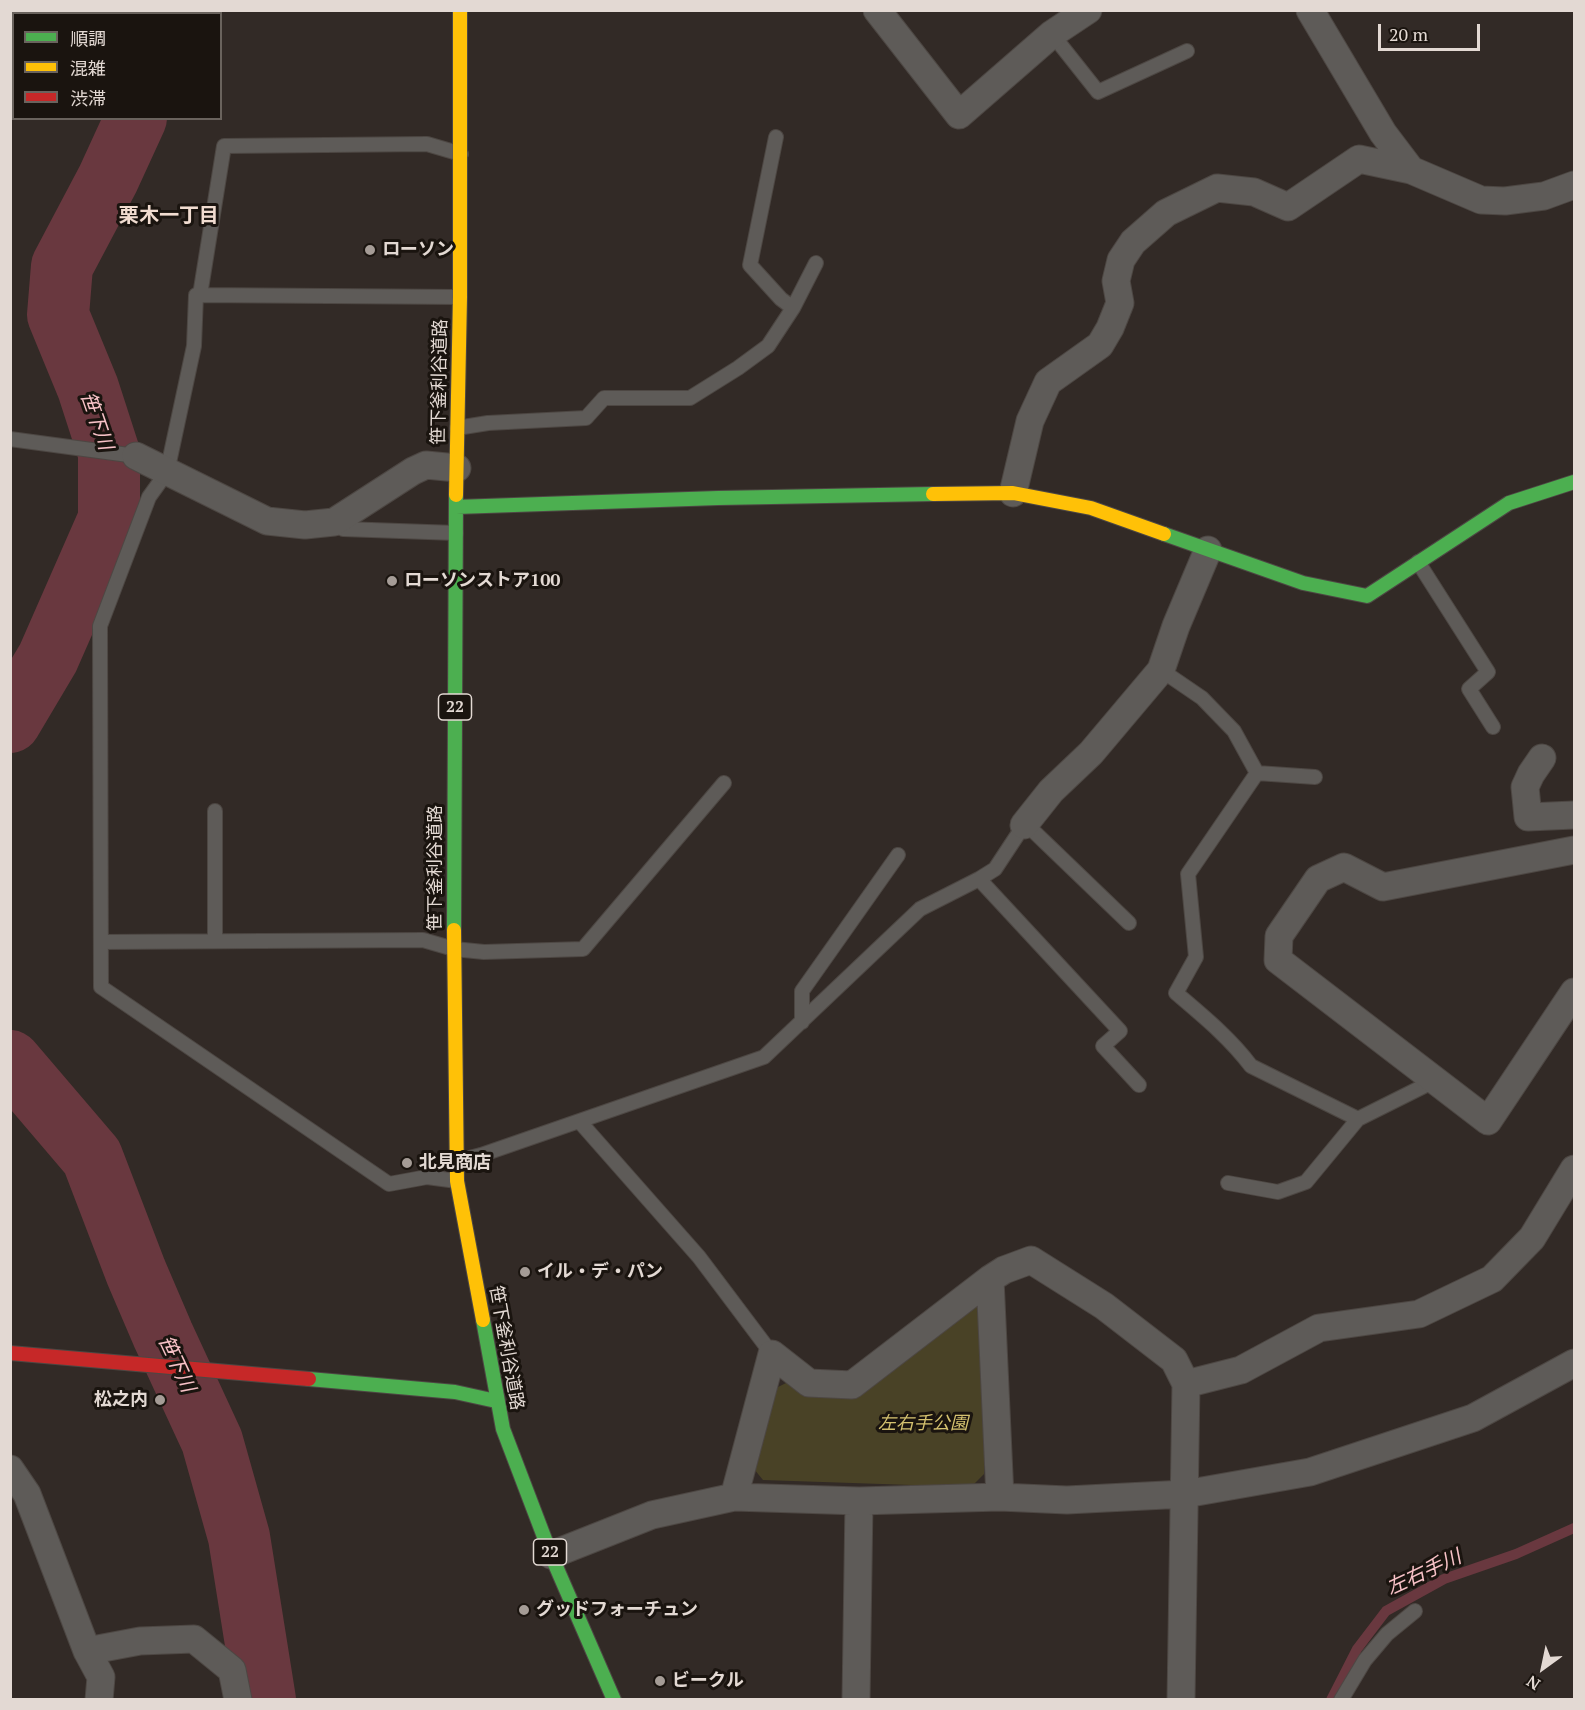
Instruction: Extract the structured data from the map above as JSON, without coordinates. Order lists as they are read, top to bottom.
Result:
{
  "streets": {
    "main road": ["笹下釜利谷道路", "22"]
  },
  "districts": ["栗木一丁目"],
  "water": ["笹下川", "左右手川"],
  "parks": ["左右手公園"],
  "places": [
    "ローソン",
    "ローソンストア100",
    "北見商店",
    "イル・デ・パン",
    "松之内",
    "グッドフォーチュン",
    "ビークル"
  ],
  "legend": ["順調", "混雑", "渋滞"],
  "scale_bar": "20 m",
  "north": "bottom left"
}
